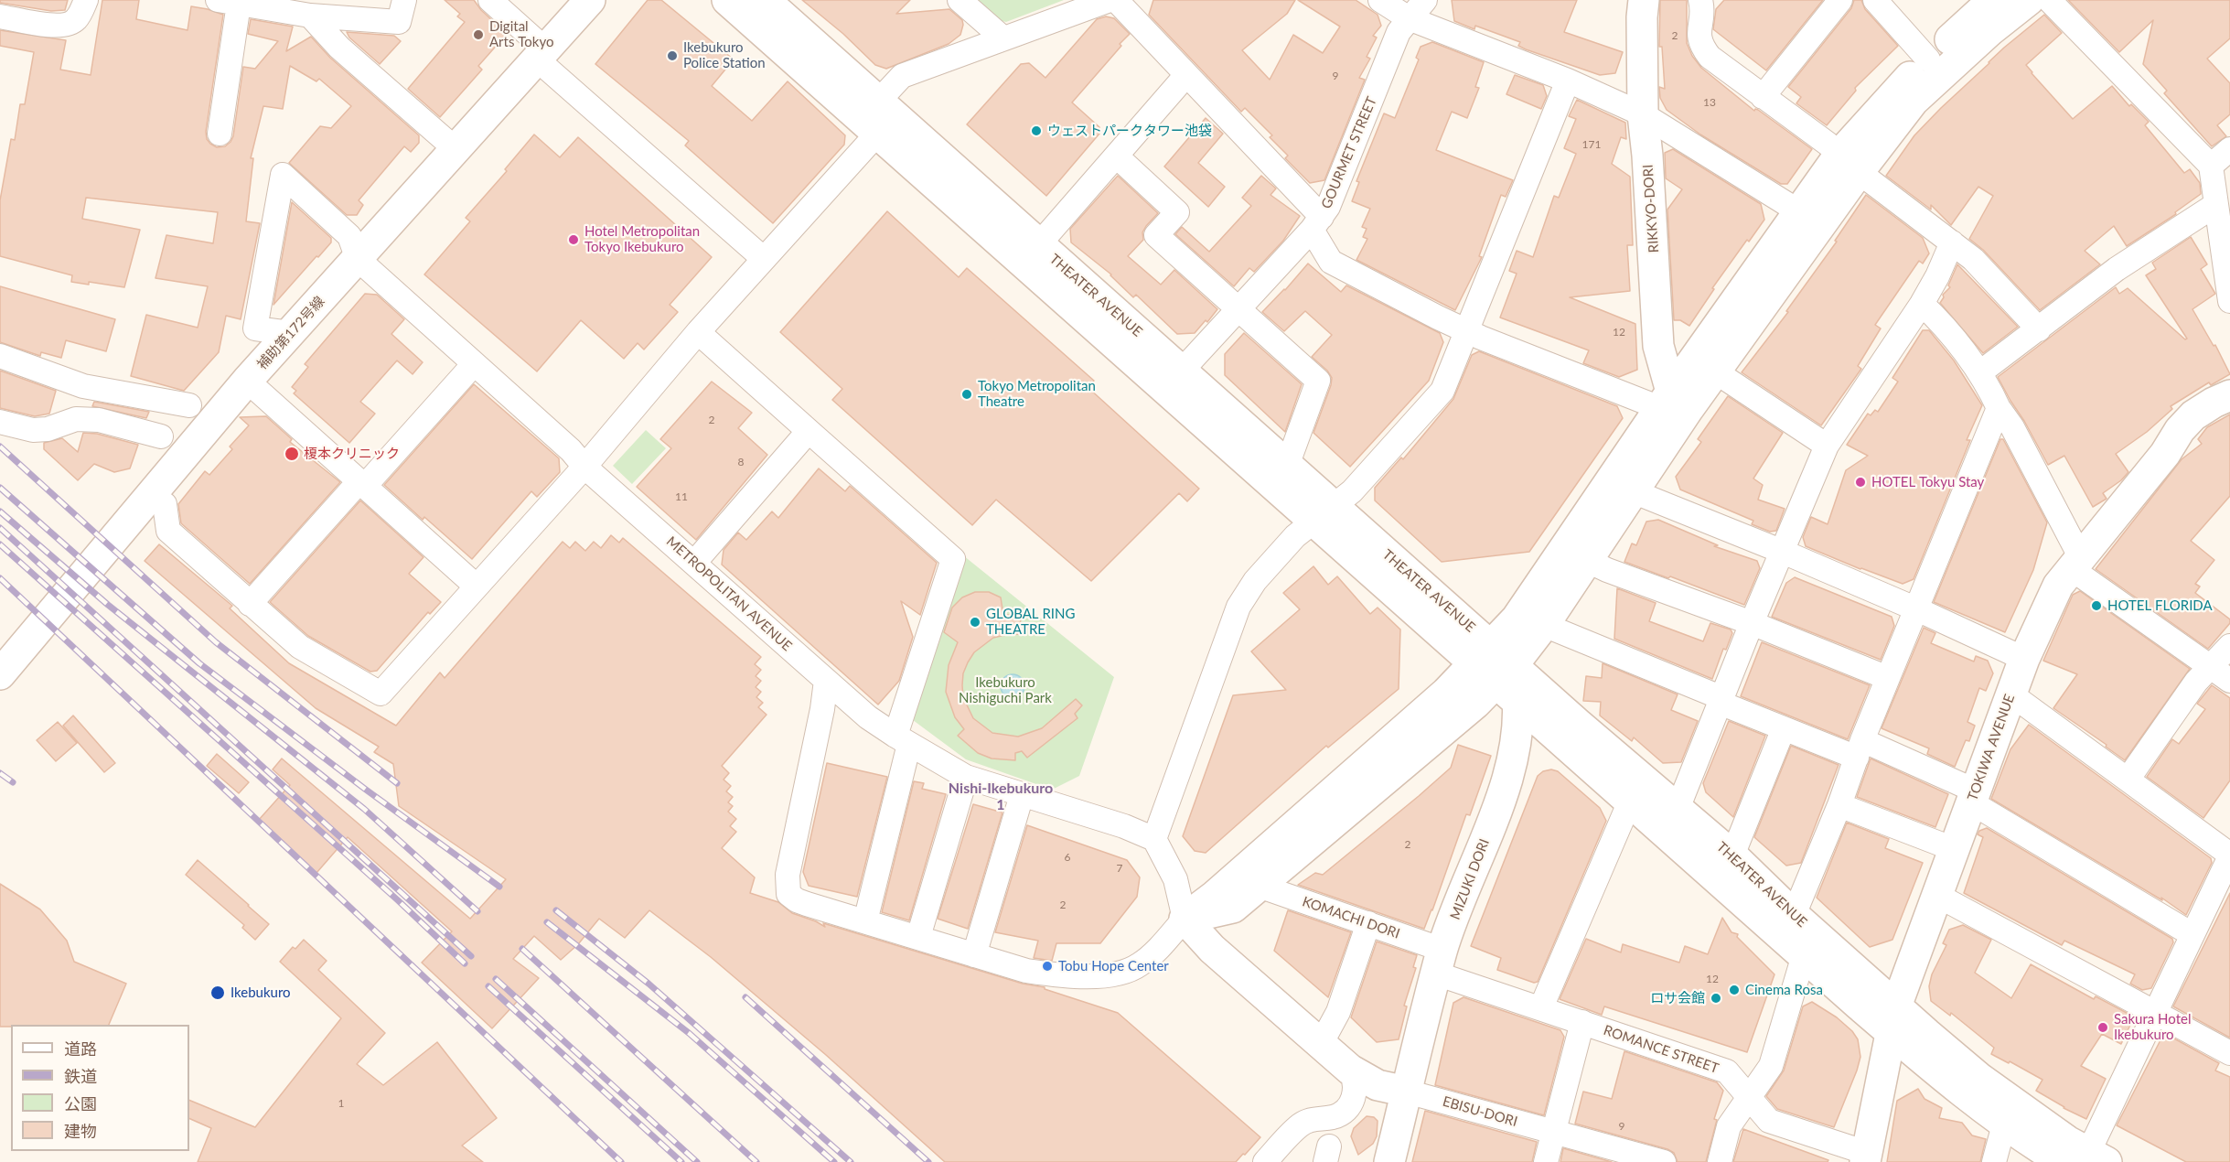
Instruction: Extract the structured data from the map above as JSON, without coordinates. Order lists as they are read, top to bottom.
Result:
{
  "streets": {
    "street": [
      "GOURMET STREET",
      "RIKKYO-DORI",
      "THEATER AVENUE",
      "補助第172号線",
      "METROPOLITAN AVENUE",
      "TOKIWA AVENUE",
      "MIZUKI DORI",
      "KOMACHI DORI",
      "ROMANCE STREET",
      "EBISU-DORI"
    ]
  },
  "crossings": [
    ["GOURMET STREET", "THEATER AVENUE"],
    ["THEATER AVENUE", "TOKIWA AVENUE"],
    ["THEATER AVENUE", "MIZUKI DORI"],
    ["補助第172号線", "METROPOLITAN AVENUE"],
    ["TOKIWA AVENUE", "ROMANCE STREET"],
    ["MIZUKI DORI", "KOMACHI DORI"],
    ["MIZUKI DORI", "ROMANCE STREET"],
    ["MIZUKI DORI", "EBISU-DORI"],
    ["KOMACHI DORI", "ROMANCE STREET"]
  ],
  "districts": ["Nishi-Ikebukuro 1"],
  "parks": ["Ikebukuro Nishiguchi Park"],
  "places": [
    "Digital Arts Tokyo",
    "Ikebukuro Police Station",
    "ウェストパークタワー池袋",
    "Hotel Metropolitan Tokyo Ikebukuro",
    "Tokyo Metropolitan Theatre",
    "榎本クリニック",
    "HOTEL Tokyu Stay",
    "HOTEL FLORIDA",
    "GLOBAL RING THEATRE",
    "Tobu Hope Center",
    "Cinema Rosa",
    "Ikebukuro",
    "ロサ会館",
    "Sakura Hotel Ikebukuro"
  ],
  "house_numbers": [
    "2",
    "9",
    "13",
    "171",
    "12",
    "2",
    "8",
    "11",
    "2",
    "6",
    "7",
    "2",
    "12",
    "1",
    "9"
  ],
  "legend": [
    "道路",
    "鉄道",
    "公園",
    "建物"
  ]
}
